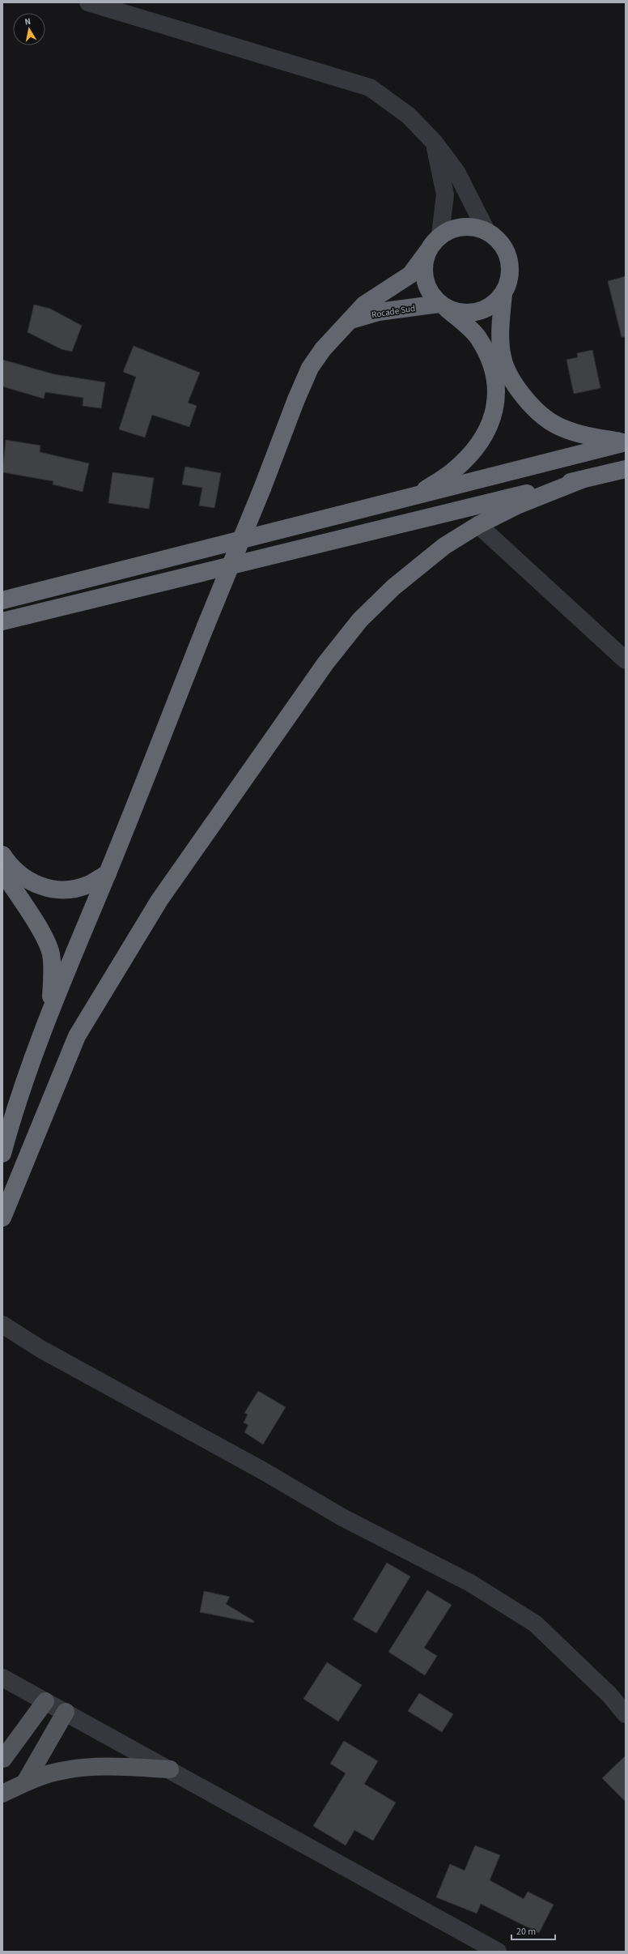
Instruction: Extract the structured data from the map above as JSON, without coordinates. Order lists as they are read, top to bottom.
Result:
{
  "streets": {
    "highway": ["Rocade Sud"]
  },
  "scale_bar": "20 m",
  "north": "top"
}
